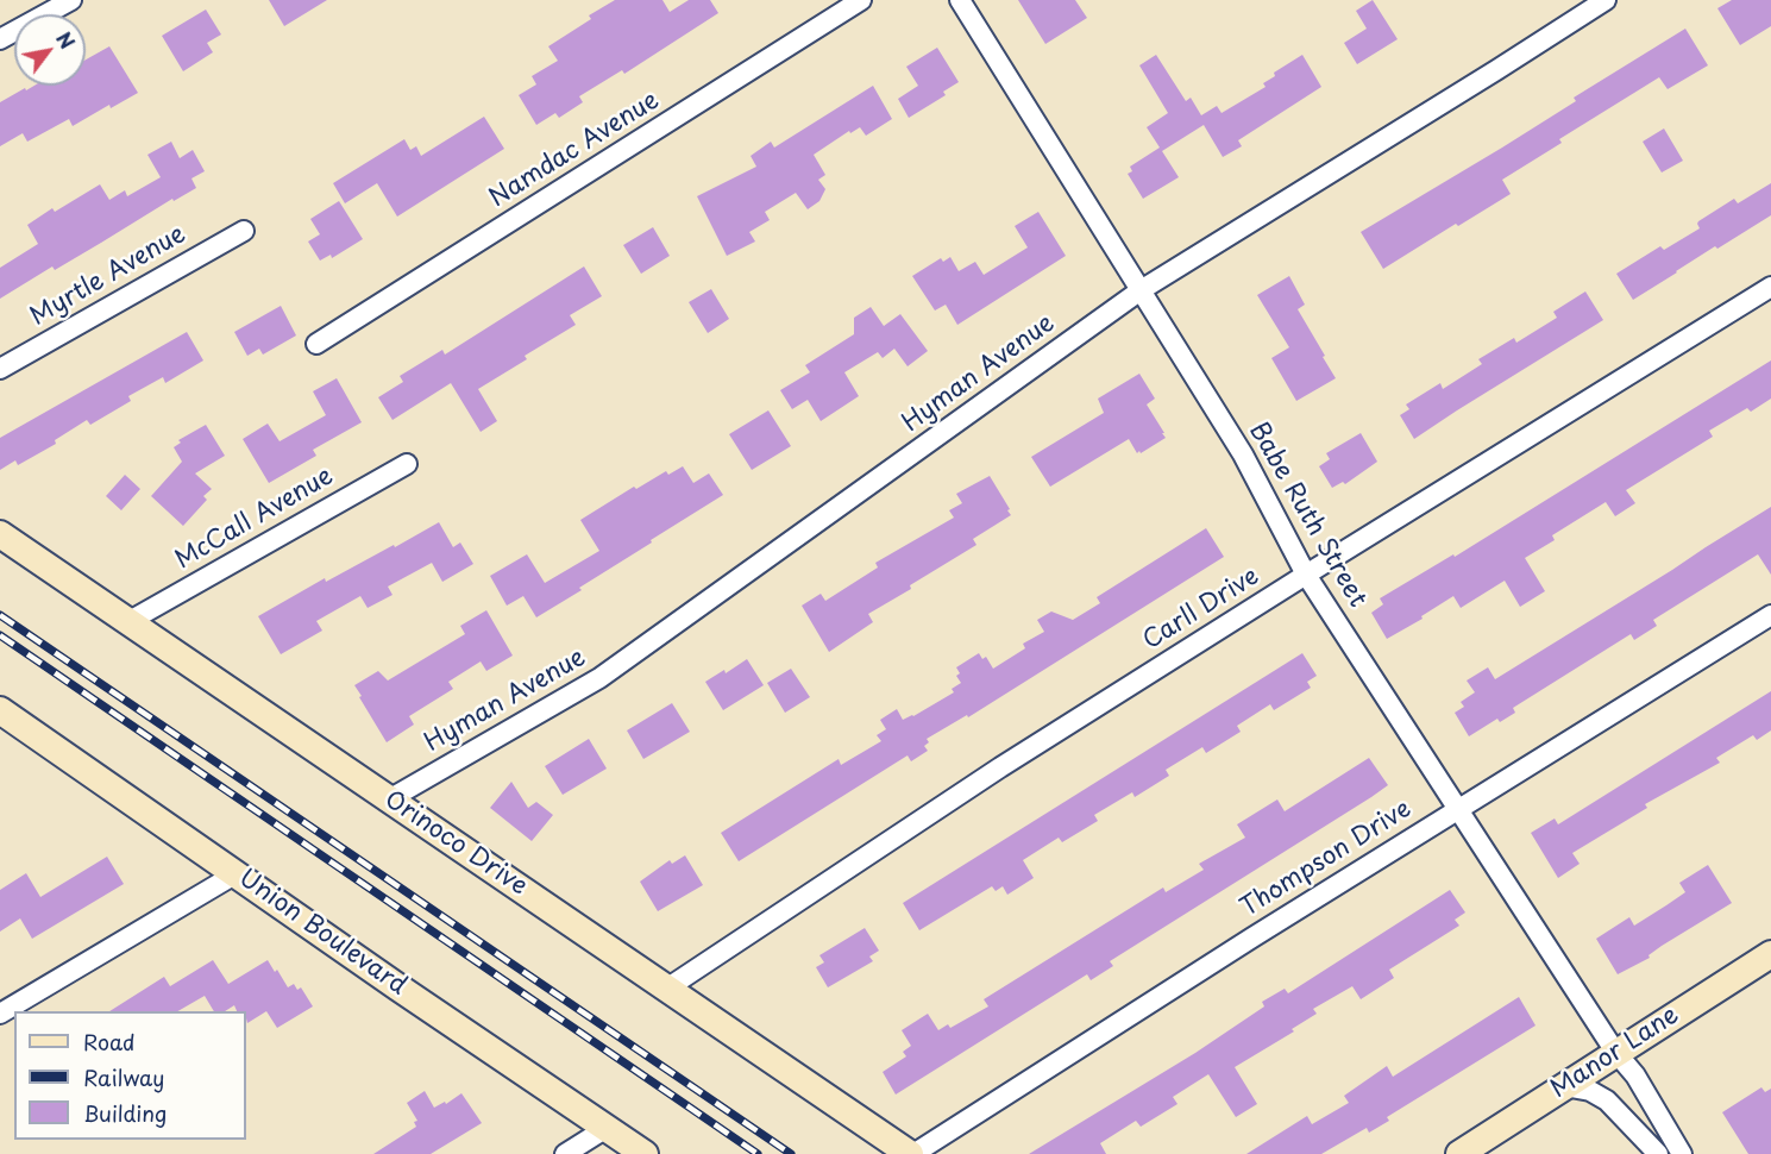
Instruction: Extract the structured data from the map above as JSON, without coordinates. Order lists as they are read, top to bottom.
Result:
{
  "streets": {
    "street": [
      "Namdac Avenue",
      "Myrtle Avenue",
      "Hyman Avenue",
      "Babe Ruth Street",
      "McCall Avenue",
      "Carll Drive",
      "Orinoco Drive",
      "Thompson Drive",
      "Union Boulevard",
      "Manor Lane"
    ]
  },
  "crossings": [
    ["Hyman Avenue", "Babe Ruth Street"],
    ["Hyman Avenue", "Orinoco Drive"],
    ["Babe Ruth Street", "Carll Drive"],
    ["Babe Ruth Street", "Thompson Drive"],
    ["Babe Ruth Street", "Manor Lane"],
    ["McCall Avenue", "Orinoco Drive"],
    ["Carll Drive", "Orinoco Drive"],
    ["Orinoco Drive", "Thompson Drive"]
  ],
  "legend": ["Road", "Railway", "Building"],
  "north": "top right"
}
